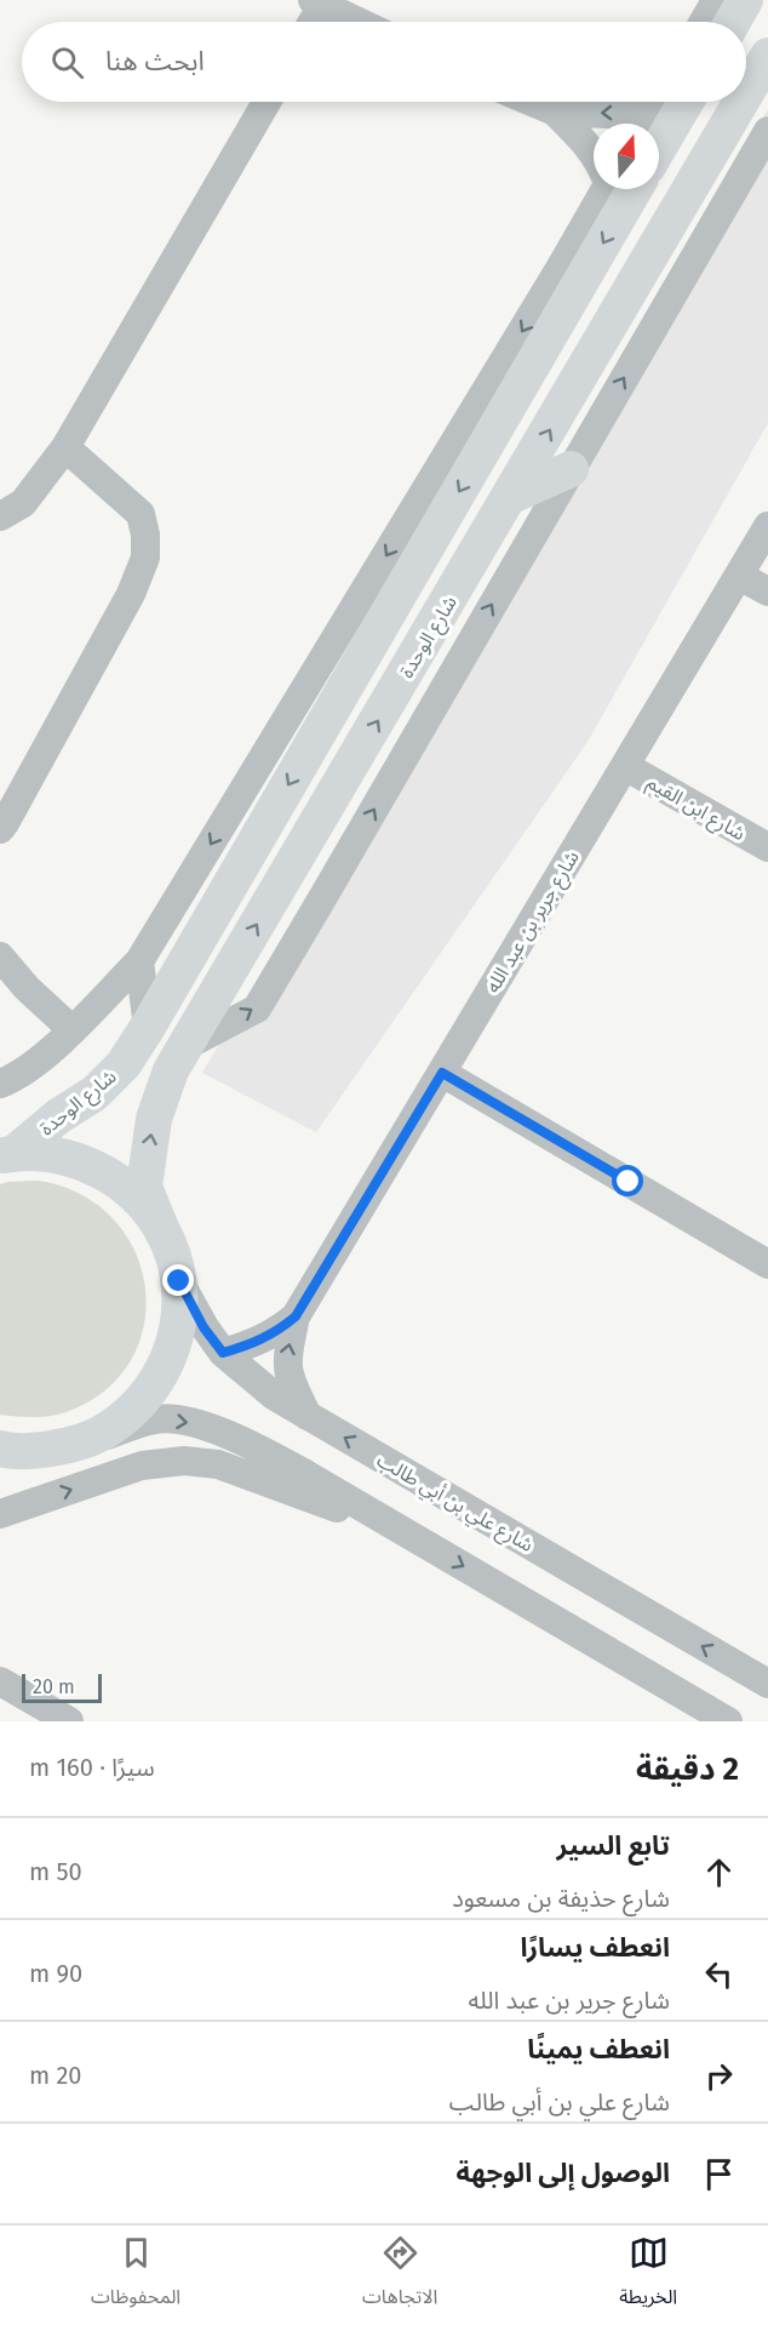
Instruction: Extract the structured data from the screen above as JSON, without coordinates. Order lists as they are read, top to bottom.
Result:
{
  "streets": {
    "main road": ["شارع الوحدة"],
    "street": ["شارع ابن القيم", "شارع جرير بن عبد الله", "شارع علي بن أبي طالب"]
  },
  "crossings": [
    ["شارع ابن القيم", "شارع جرير بن عبد الله"],
    ["شارع جرير بن عبد الله", "شارع علي بن أبي طالب"]
  ],
  "scale_bar": "20 m",
  "north": "top",
  "page": {
    "search": "ابحث هنا",
    "scale": "20 m",
    "heading": ["2 دقيقة", "سيرًا · 160 m"],
    "list": [
      ["تابع السير", "شارع حذيفة بن مسعود", "50 m"],
      ["انعطف يسارًا", "شارع جرير بن عبد الله", "90 m"],
      ["انعطف يمينًا", "شارع علي بن أبي طالب", "20 m"],
      "الوصول إلى الوجهة"
    ],
    "nav": ["الخريطة", "الاتجاهات", "المحفوظات"]
  }
}
